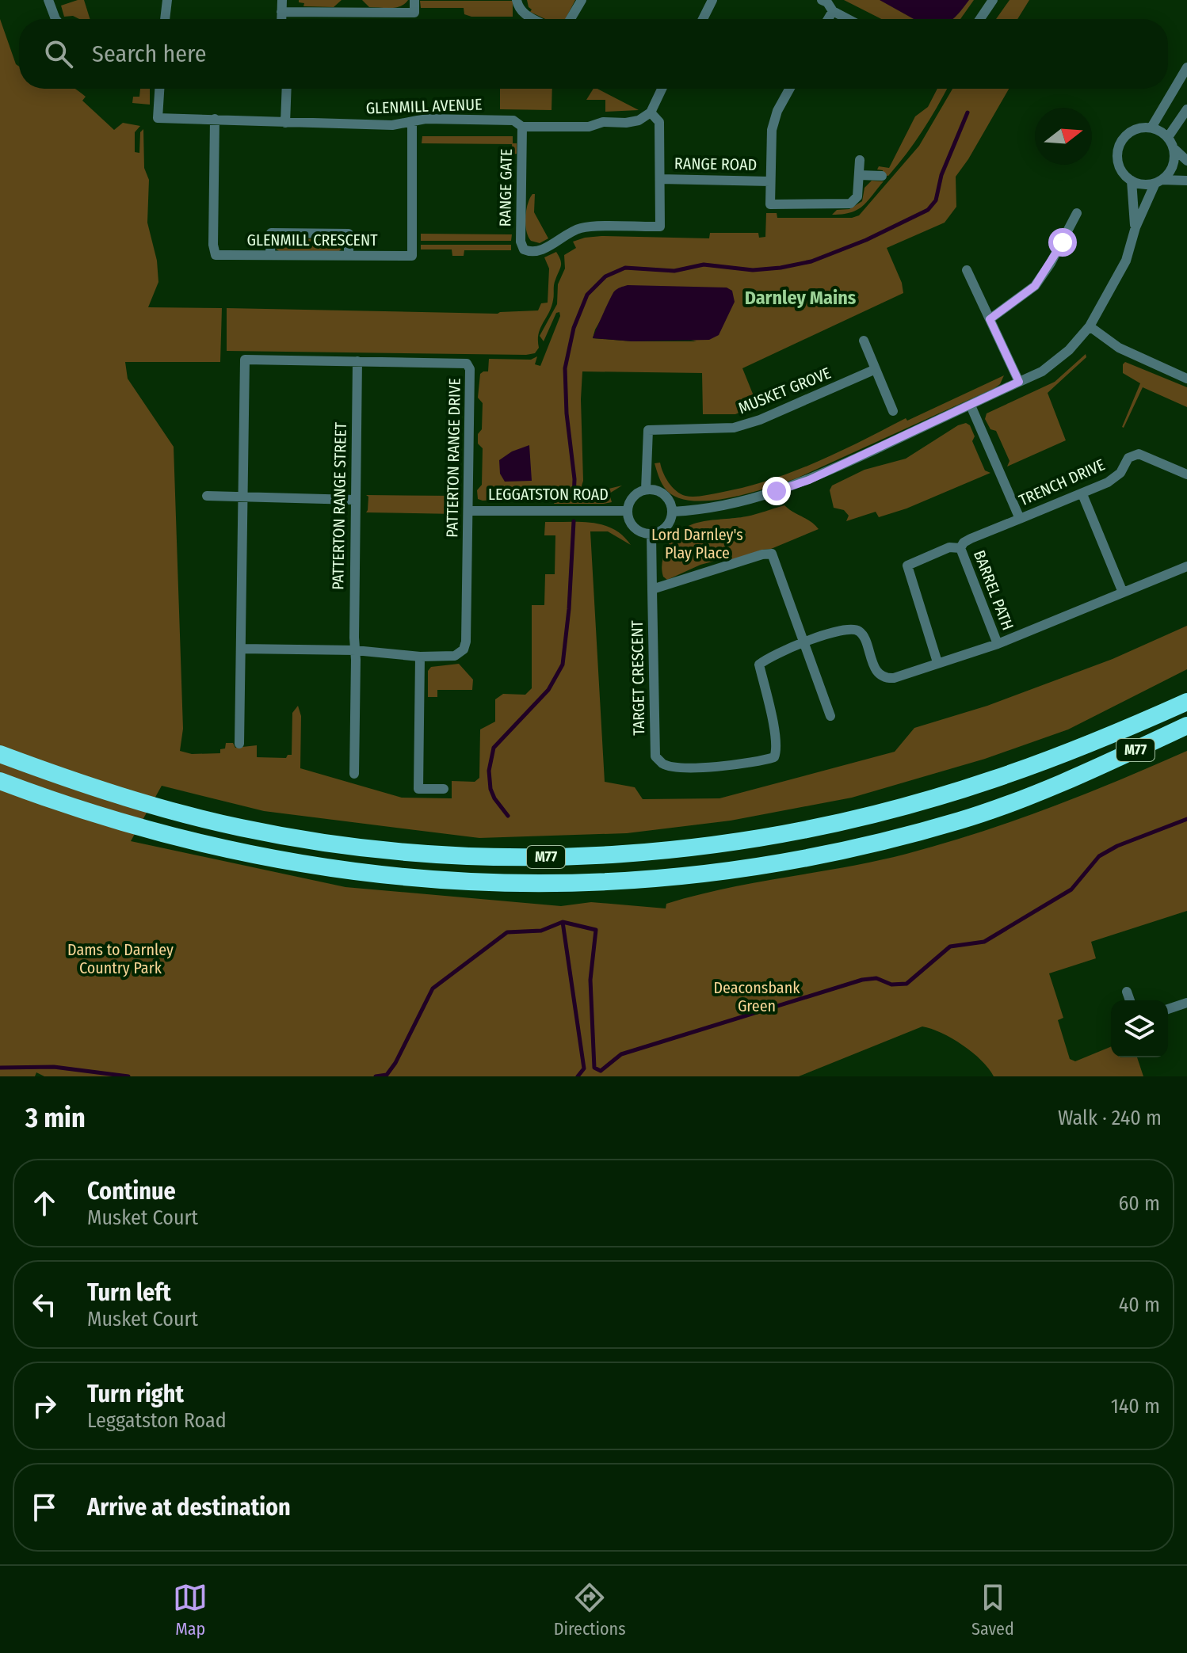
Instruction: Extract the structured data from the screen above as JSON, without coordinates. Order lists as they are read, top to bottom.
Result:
{
  "streets": {
    "highway": ["M77"],
    "street": [
      "GLENMILL AVENUE",
      "RANGE ROAD",
      "RANGE GATE",
      "GLENMILL CRESCENT",
      "MUSKET GROVE",
      "PATTERTON RANGE DRIVE",
      "TRENCH DRIVE",
      "LEGGATSTON ROAD",
      "PATTERTON RANGE STREET",
      "BARREL PATH",
      "TARGET CRESCENT"
    ]
  },
  "crossings": [
    ["GLENMILL AVENUE", "RANGE GATE"],
    ["GLENMILL AVENUE", "GLENMILL CRESCENT"],
    ["RANGE ROAD", "RANGE GATE"],
    ["MUSKET GROVE", "LEGGATSTON ROAD"],
    ["PATTERTON RANGE DRIVE", "LEGGATSTON ROAD"],
    ["PATTERTON RANGE DRIVE", "PATTERTON RANGE STREET"]
  ],
  "districts": ["Darnley Mains"],
  "parks": ["Lord Darnley's Play Place", "Dams to Darnley Country Park", "Deaconsbank Green"],
  "north": "right",
  "page": {
    "search": "Search here",
    "heading": ["3 min", "Walk · 240 m"],
    "list": [
      ["Continue", "Musket Court", "60 m"],
      ["Turn left", "Musket Court", "40 m"],
      ["Turn right", "Leggatston Road", "140 m"],
      "Arrive at destination"
    ],
    "nav": ["Map", "Directions", "Saved"]
  }
}
